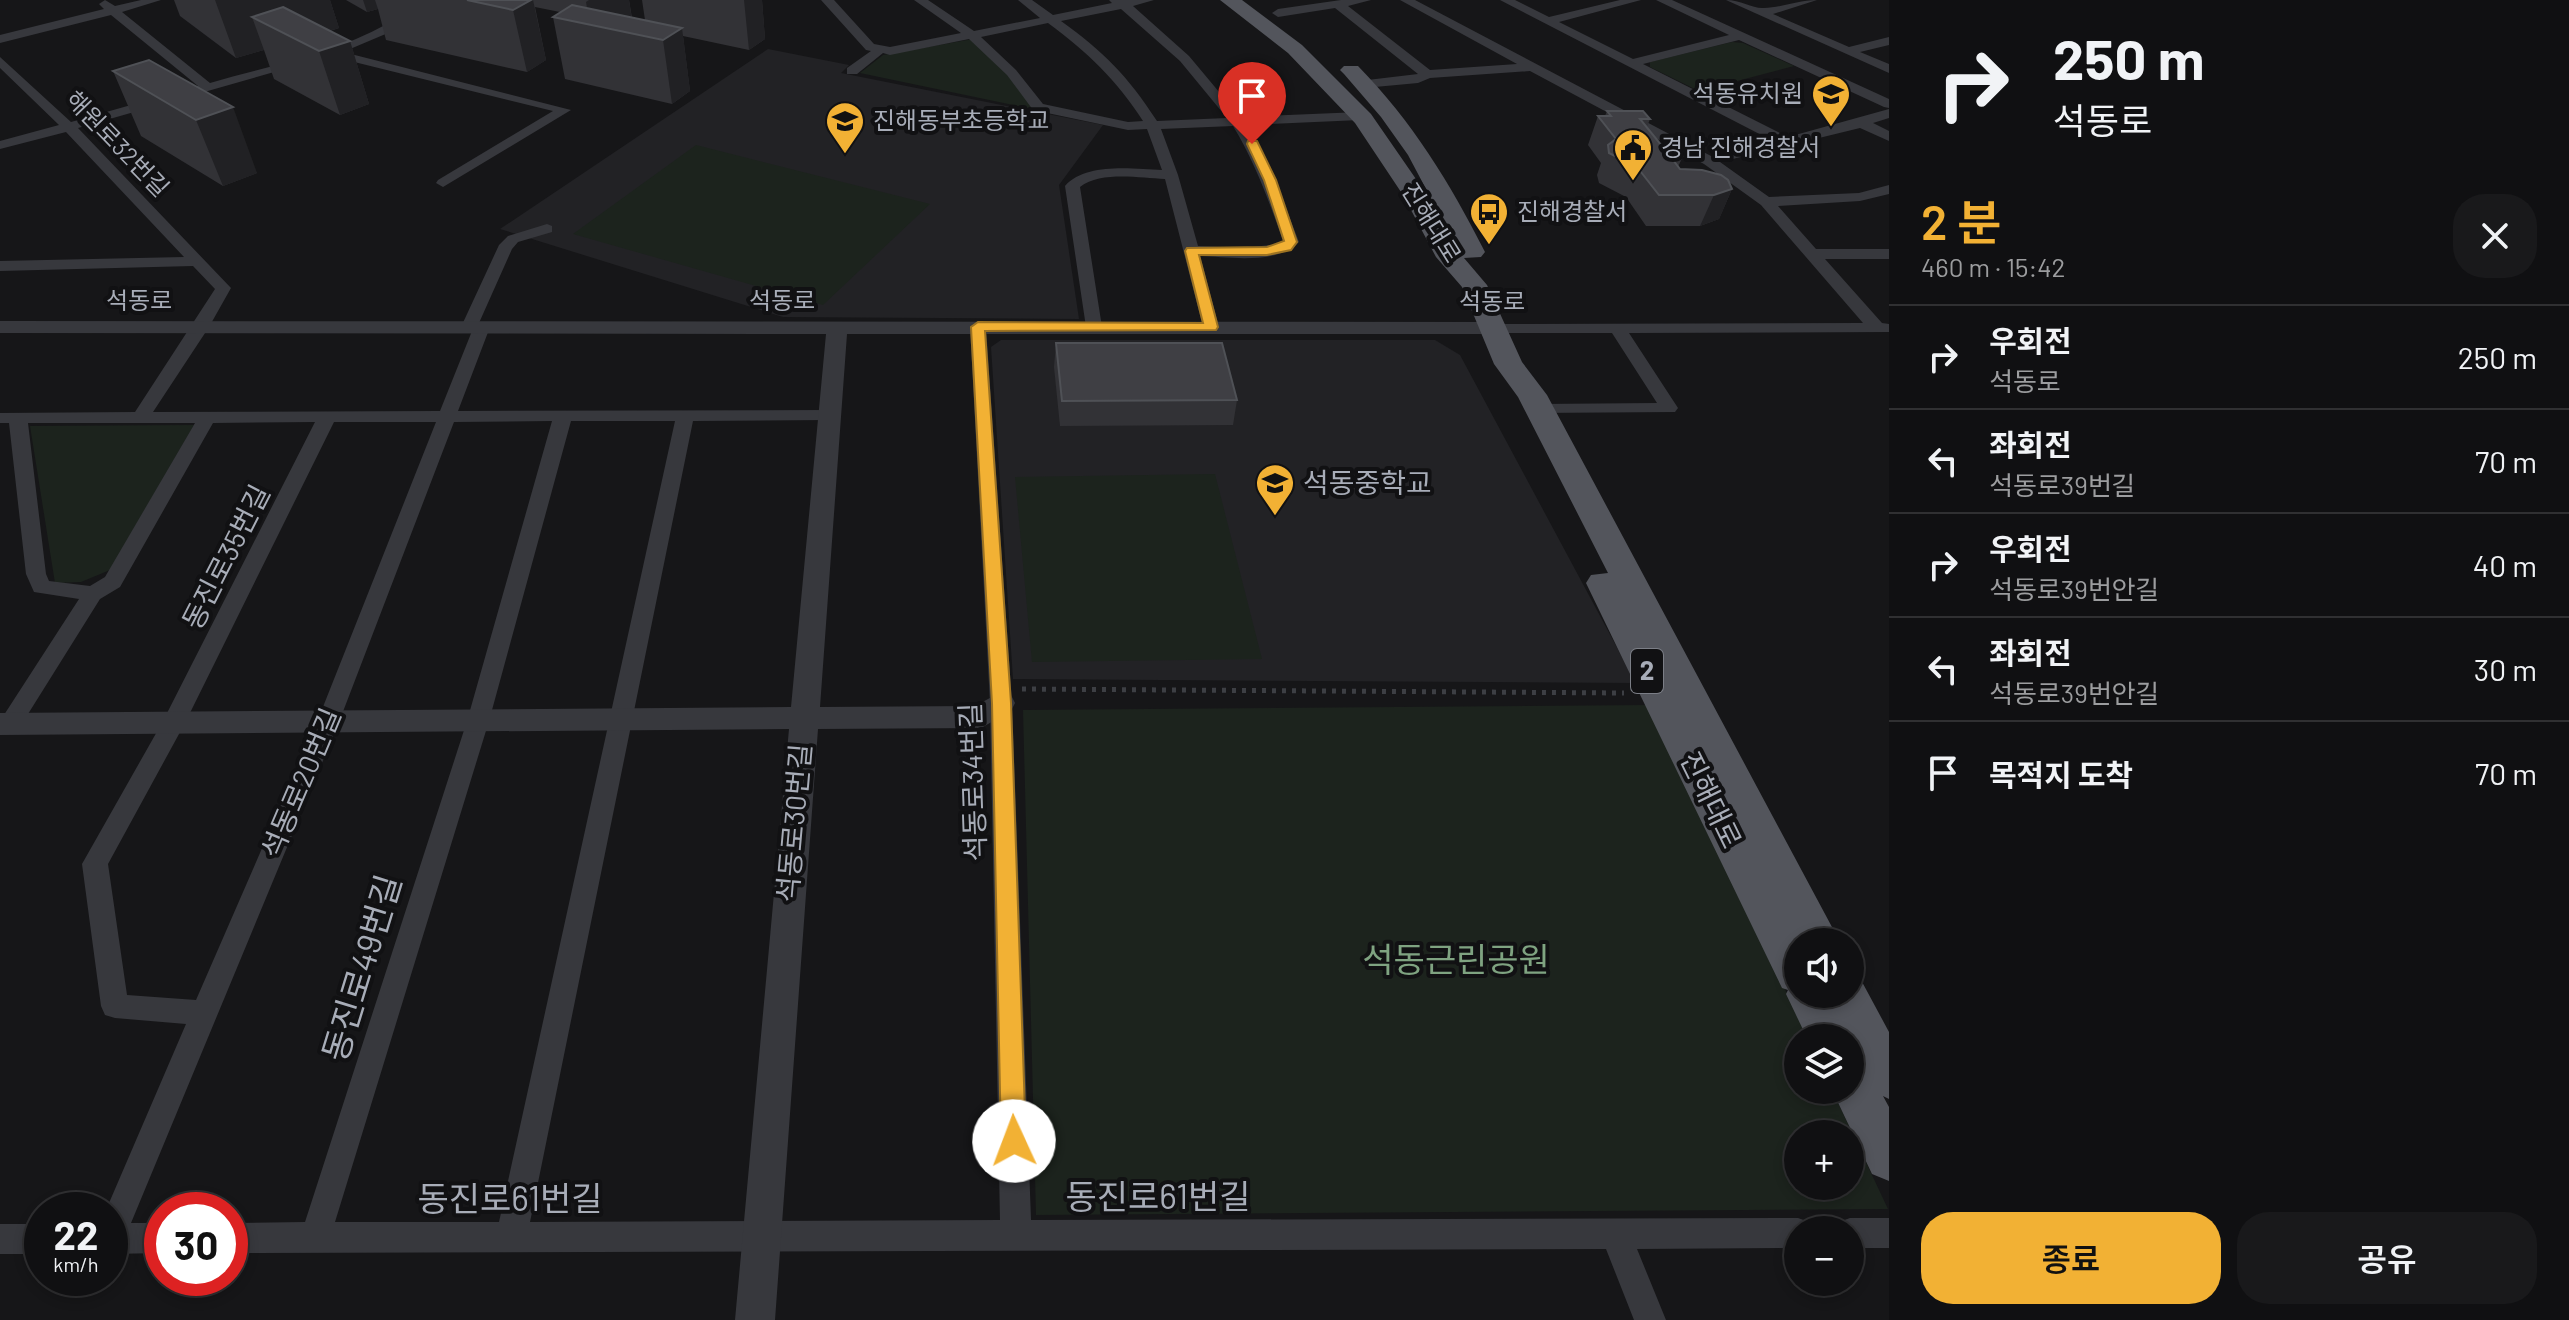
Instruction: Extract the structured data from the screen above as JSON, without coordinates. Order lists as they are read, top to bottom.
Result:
{
  "streets": {
    "main road": ["진해대로", "2"],
    "street": [
      "해원로32번길",
      "석동로",
      "동진로35번길",
      "석동로34번길",
      "석동로20번길",
      "석동로30번길",
      "동진로49번길",
      "동진로61번길"
    ]
  },
  "crossings": [
    ["해원로32번길", "석동로"],
    ["진해대로", "2"],
    ["석동로", "2"],
    ["석동로", "석동로34번길"],
    ["석동로", "석동로20번길"],
    ["석동로", "석동로30번길"],
    ["석동로34번길", "동진로61번길"],
    ["석동로30번길", "동진로61번길"],
    ["동진로49번길", "동진로61번길"]
  ],
  "parks": ["석동근린공원"],
  "places": {
    "school or university": ["석동유치원", "진해동부초등학교", "석동중학교"],
    "public building": ["경남 진해경찰서"],
    "bus stop": ["진해경찰서"]
  },
  "page": {
    "turn": ["250 m", "석동로"],
    "heading": ["2 분", "460 m · 15:42"],
    "list": [
      {
        "name": "우회전",
        "note": "석동로",
        "value": "250 m"
      },
      {
        "name": "좌회전",
        "note": "석동로39번길",
        "value": "70 m"
      },
      {
        "name": "우회전",
        "note": "석동로39번안길",
        "value": "40 m"
      },
      {
        "name": "좌회전",
        "note": "석동로39번안길",
        "value": "30 m"
      },
      {
        "name": "목적지 도착",
        "value": "70 m"
      }
    ],
    "map_buttons": ["+", "−"],
    "speed": "22 km/h",
    "limit": "30",
    "buttons": ["종료", "공유"]
  }
}
